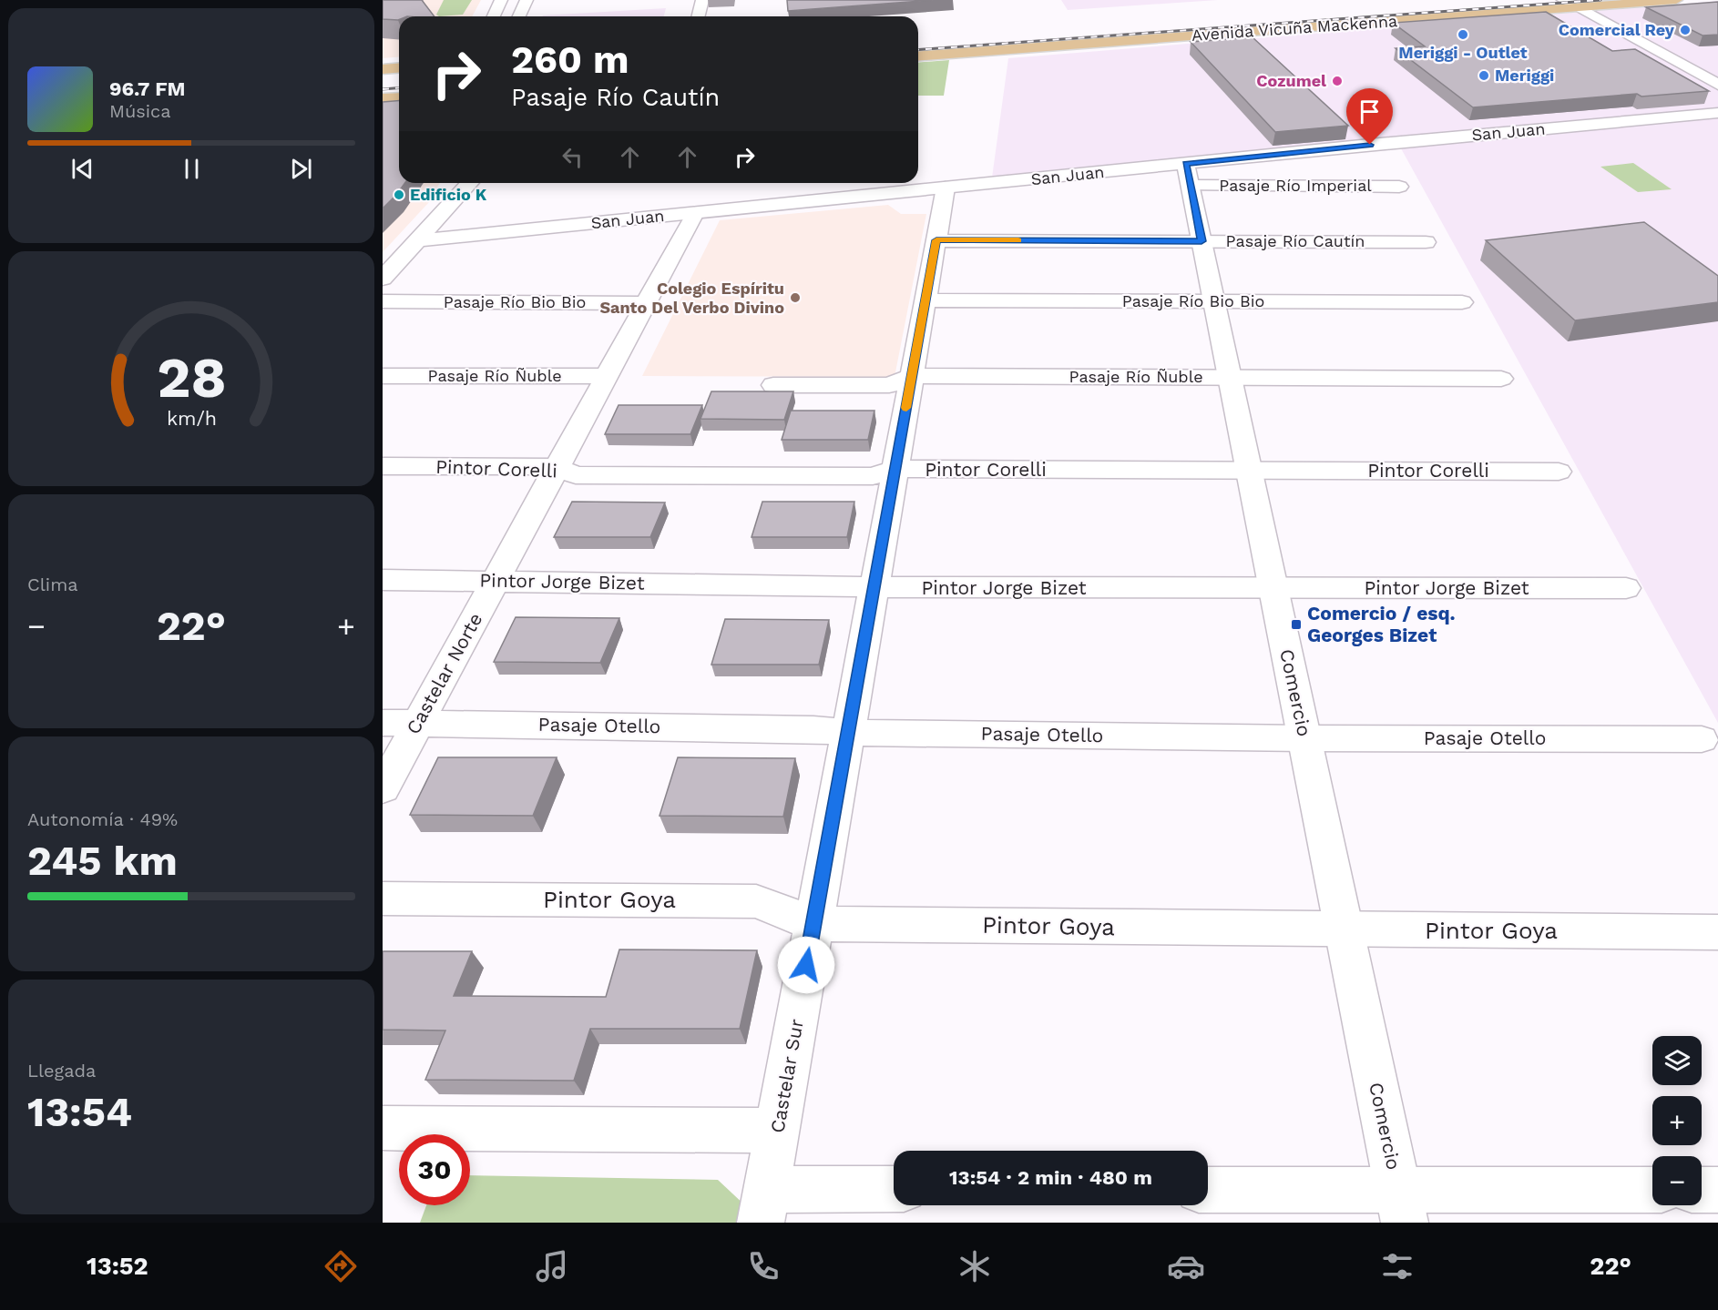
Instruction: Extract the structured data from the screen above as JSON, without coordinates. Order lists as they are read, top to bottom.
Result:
{
  "streets": {
    "main road": ["Avenida Vicuña Mackenna"],
    "street": [
      "San Juan",
      "Pasaje Río Imperial",
      "Pasaje Río Cautín",
      "Pasaje Río Bio Bio",
      "Pasaje Río Ñuble",
      "Pintor Corelli",
      "Pintor Jorge Bizet",
      "Castelar Norte",
      "Comercio",
      "Pasaje Otello",
      "Pintor Goya",
      "Castelar Sur"
    ]
  },
  "crossings": [
    ["San Juan", "Pasaje Río Imperial"],
    ["San Juan", "Castelar Norte"],
    ["San Juan", "Comercio"],
    ["San Juan", "Castelar Sur"],
    ["Pasaje Río Imperial", "Comercio"],
    ["Pasaje Río Cautín", "Comercio"],
    ["Pasaje Río Cautín", "Castelar Sur"],
    ["Pasaje Río Bio Bio", "Castelar Norte"],
    ["Pasaje Río Bio Bio", "Comercio"],
    ["Pasaje Río Bio Bio", "Castelar Sur"],
    ["Pasaje Río Ñuble", "Castelar Norte"],
    ["Pasaje Río Ñuble", "Comercio"],
    ["Pasaje Río Ñuble", "Castelar Sur"],
    ["Pintor Corelli", "Castelar Norte"],
    ["Pintor Corelli", "Comercio"],
    ["Pintor Corelli", "Castelar Sur"],
    ["Pintor Jorge Bizet", "Castelar Norte"],
    ["Pintor Jorge Bizet", "Comercio"],
    ["Pintor Jorge Bizet", "Castelar Sur"],
    ["Castelar Norte", "Pasaje Otello"],
    ["Comercio", "Pasaje Otello"],
    ["Comercio", "Pintor Goya"],
    ["Pasaje Otello", "Castelar Sur"],
    ["Pintor Goya", "Castelar Sur"]
  ],
  "places": {
    "other": [
      "Comercial Rey",
      "Meriggi - Outlet",
      "Meriggi",
      "Cozumel",
      "Edificio K",
      "Colegio Espíritu Santo Del Verbo Divino"
    ],
    "transit": ["Comercio / esq. Georges Bizet"]
  },
  "page": {
    "turn": ["260 m", "Pasaje Río Cautín"],
    "song": ["96.7 FM", "Música"],
    "tile": [
      "Clima",
      ["Autonomía · 49%", "245 km"],
      ["Llegada", "13:54"]
    ],
    "heat": ["−", "22°", "+"],
    "map_buttons": ["+", "−"],
    "limit": "30",
    "trip": "13:54 · 2 min · 480 m",
    "tabs": ["13:52", "22°"],
    "gauge": ["28", "km/h"]
  }
}
